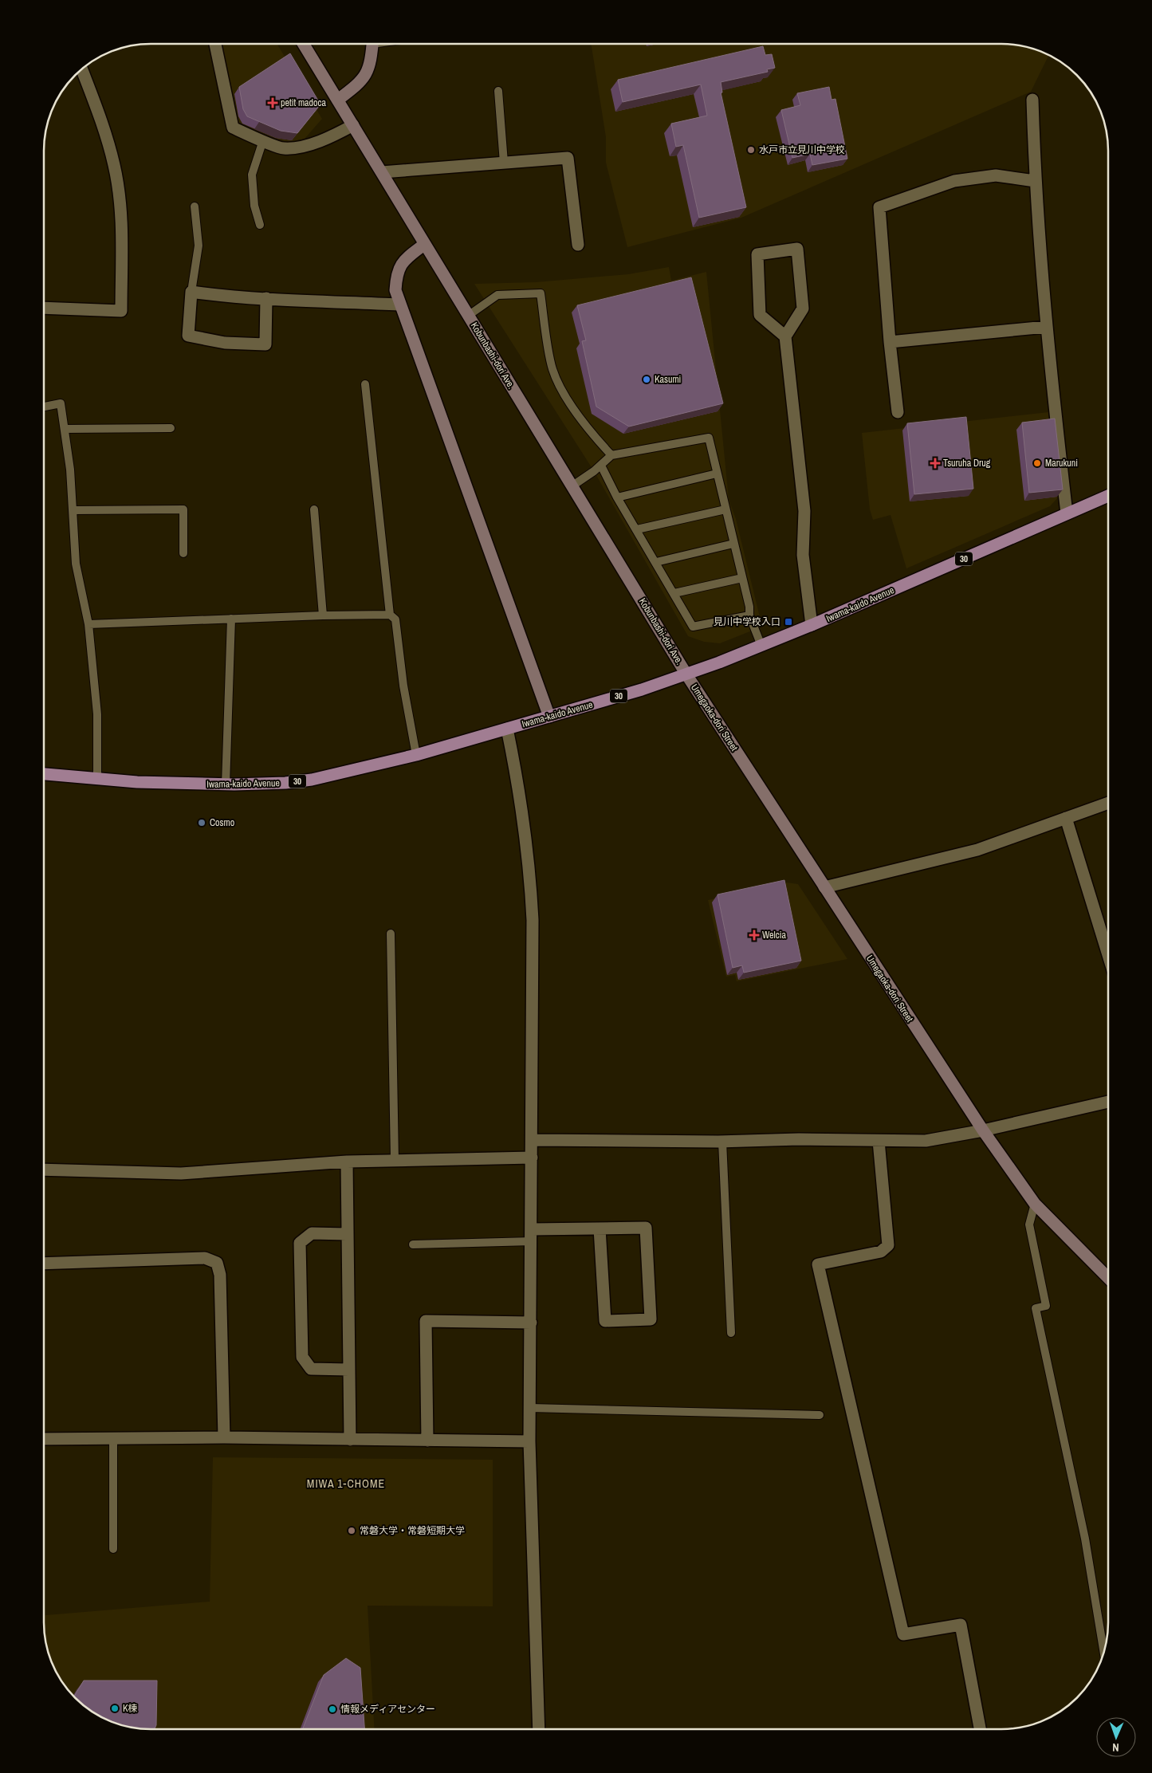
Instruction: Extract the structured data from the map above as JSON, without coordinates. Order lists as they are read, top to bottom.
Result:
{
  "streets": {
    "main road": ["30", "Iwama-kaido Avenue"],
    "street": ["Kobunbashi-dori Ave.", "Umegaoka-dori Street"]
  },
  "crossings": [
    ["Kobunbashi-dori Ave.", "Iwama-kaido Avenue"],
    ["Kobunbashi-dori Ave.", "Umegaoka-dori Street"],
    ["Iwama-kaido Avenue", "Umegaoka-dori Street"]
  ],
  "districts": ["MIWA 1-CHOME"],
  "places": {
    "health": ["petit madoca", "Tsuruha Drug", "Welcia"],
    "other": [
      "水戸市立見川中学校",
      "Kasumi",
      "Marukuni",
      "Cosmo",
      "常磐大学・常磐短期大学",
      "K棟",
      "情報メディアセンター"
    ],
    "transit": ["見川中学校入口"]
  },
  "north": "bottom"
}
